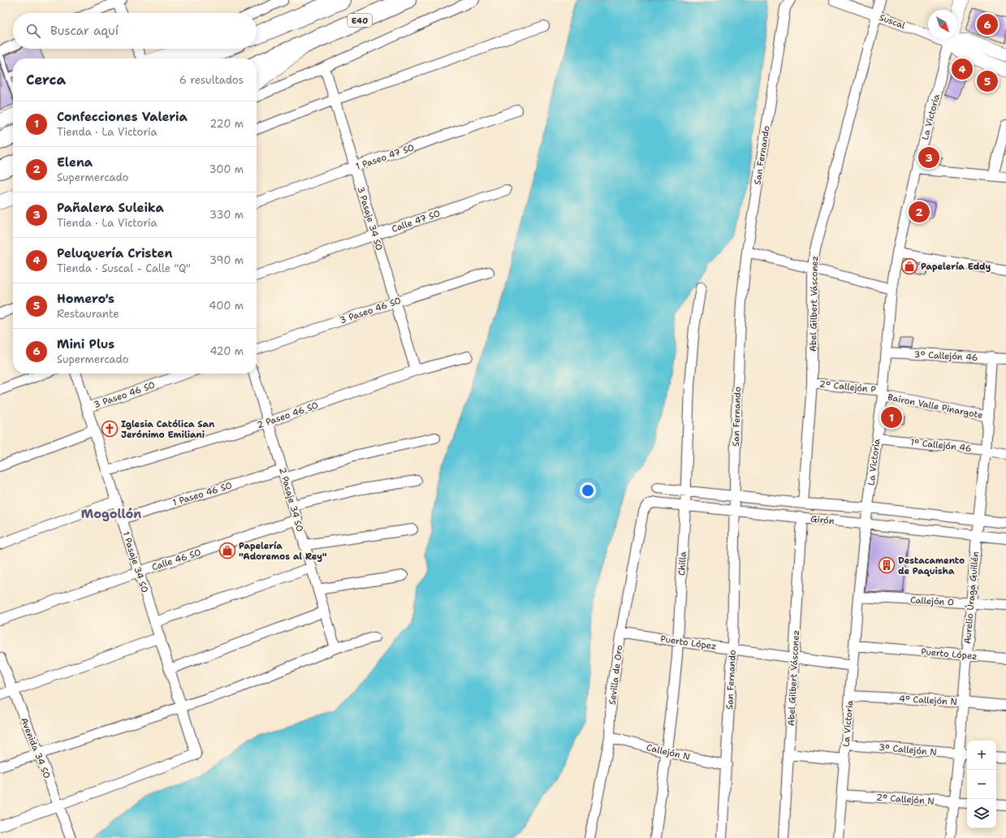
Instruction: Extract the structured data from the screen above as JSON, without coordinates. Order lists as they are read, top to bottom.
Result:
{
  "streets": {
    "highway": ["E40"],
    "street": [
      "Suscal",
      "La Victoria",
      "San Fernando",
      "1 Paseo 47 SO",
      "3 Pasaje 34 SO",
      "Calle 47 SO",
      "Abel Gilbert Vásconez",
      "3 Paseo 46 SO",
      "3° Callejón 46",
      "2° Callejón P",
      "Bairon Valle Pinargote",
      "2 Paseo 46 SO",
      "1° Callejón 46",
      "1 Paseo 46 SO",
      "2 Pasaje 34 SO",
      "Girón",
      "Calle 46 SO",
      "1 Pasaje 34 SO",
      "Chilla",
      "Aurelio Úraga Guillén",
      "Callejón O",
      "Puerto López",
      "Sevilla de Oro",
      "4º Callejón N",
      "Avenida 34 SO",
      "3º Callejón N",
      "Callejón N",
      "2º Callejón N"
    ]
  },
  "crossings": [
    ["Suscal", "Abel Gilbert Vásconez"],
    ["La Victoria", "3° Callejón 46"],
    ["La Victoria", "2° Callejón P"],
    ["La Victoria", "Bairon Valle Pinargote"],
    ["La Victoria", "1° Callejón 46"],
    ["La Victoria", "Girón"],
    ["La Victoria", "Callejón O"],
    ["La Victoria", "Puerto López"],
    ["La Victoria", "4º Callejón N"],
    ["La Victoria", "3º Callejón N"],
    ["La Victoria", "2º Callejón N"],
    ["San Fernando", "Girón"],
    ["San Fernando", "Puerto López"],
    ["San Fernando", "Callejón N"],
    ["1 Paseo 47 SO", "3 Pasaje 34 SO"],
    ["3 Pasaje 34 SO", "Calle 47 SO"],
    ["3 Pasaje 34 SO", "3 Paseo 46 SO"],
    ["3 Pasaje 34 SO", "2 Paseo 46 SO"],
    ["Abel Gilbert Vásconez", "2° Callejón P"],
    ["Abel Gilbert Vásconez", "Girón"],
    ["Abel Gilbert Vásconez", "Puerto López"],
    ["3 Paseo 46 SO", "1 Pasaje 34 SO"],
    ["3° Callejón 46", "Aurelio Úraga Guillén"],
    ["2° Callejón P", "Bairon Valle Pinargote"],
    ["Bairon Valle Pinargote", "Aurelio Úraga Guillén"],
    ["2 Paseo 46 SO", "2 Pasaje 34 SO"],
    ["2 Paseo 46 SO", "1 Pasaje 34 SO"],
    ["1° Callejón 46", "Aurelio Úraga Guillén"],
    ["1 Paseo 46 SO", "2 Pasaje 34 SO"],
    ["1 Paseo 46 SO", "1 Pasaje 34 SO"],
    ["2 Pasaje 34 SO", "Calle 46 SO"],
    ["Girón", "Chilla"],
    ["Girón", "Aurelio Úraga Guillén"],
    ["Girón", "Sevilla de Oro"],
    ["Calle 46 SO", "1 Pasaje 34 SO"],
    ["1 Pasaje 34 SO", "Avenida 34 SO"],
    ["Chilla", "Puerto López"],
    ["Chilla", "Callejón N"],
    ["Aurelio Úraga Guillén", "Callejón O"],
    ["Aurelio Úraga Guillén", "Puerto López"],
    ["Aurelio Úraga Guillén", "4º Callejón N"],
    ["Aurelio Úraga Guillén", "3º Callejón N"],
    ["Aurelio Úraga Guillén", "2º Callejón N"],
    ["Puerto López", "Sevilla de Oro"],
    ["Sevilla de Oro", "Callejón N"]
  ],
  "districts": ["Mogollón"],
  "places": {
    "shop": ["Papelería Eddy", "Papelería \"Adoremos al Rey\""],
    "church": ["Iglesia Católica San Jerónimo Emiliani"],
    "building": ["Destacamento de Paquisha"]
  },
  "north": "bottom right",
  "page": {
    "pins": [
      "6",
      "4",
      "5",
      "3",
      "2",
      "1"
    ],
    "search": "Buscar aquí",
    "heading": ["Cerca", "6 resultados"],
    "list": [
      {
        "mark": "1",
        "name": "Confecciones Valeria",
        "note": "Tienda · La Victoria",
        "value": "220 m"
      },
      {
        "mark": "2",
        "name": "Elena",
        "note": "Supermercado",
        "value": "300 m"
      },
      {
        "mark": "3",
        "name": "Pañalera Suleika",
        "note": "Tienda · La Victoria",
        "value": "330 m"
      },
      {
        "mark": "4",
        "name": "Peluquería Cristen",
        "note": "Tienda · Suscal - Calle \"Q\"",
        "value": "390 m"
      },
      {
        "mark": "5",
        "name": "Homero's",
        "note": "Restaurante",
        "value": "400 m"
      },
      {
        "mark": "6",
        "name": "Mini Plus",
        "note": "Supermercado",
        "value": "420 m"
      }
    ],
    "map_buttons": ["+", "−"]
  }
}
